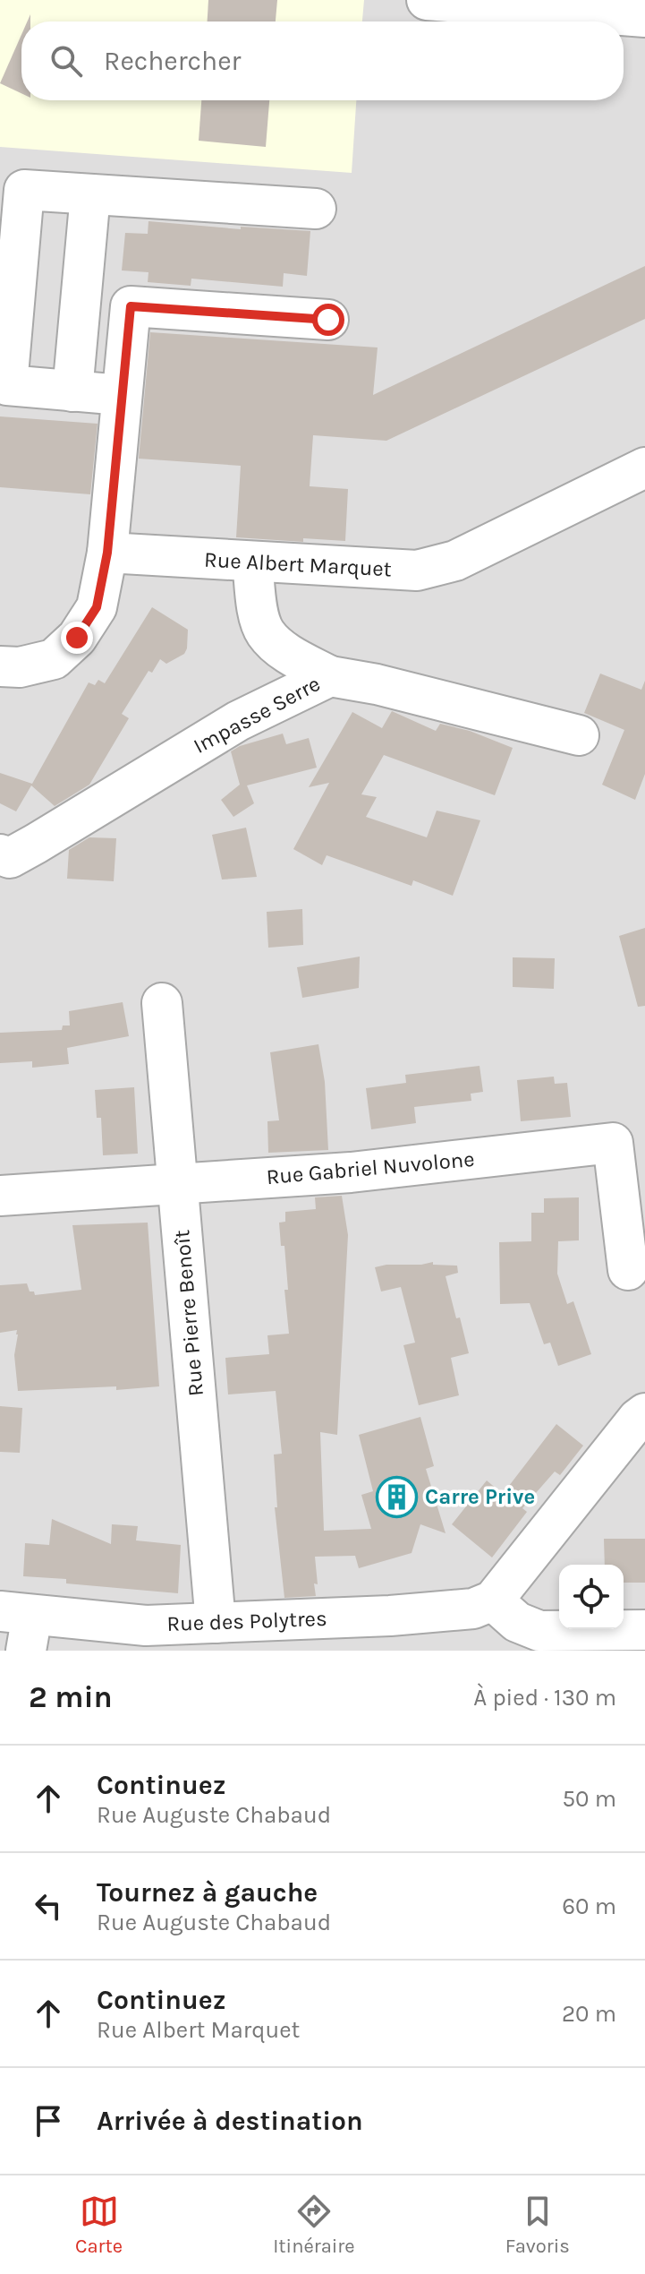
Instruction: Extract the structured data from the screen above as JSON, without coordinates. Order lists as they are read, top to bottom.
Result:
{
  "streets": {
    "street": [
      "Rue Albert Marquet",
      "Impasse Serre",
      "Rue Gabriel Nuvolone",
      "Rue Pierre Benoît",
      "Rue des Polytres"
    ]
  },
  "crossings": [
    ["Rue Gabriel Nuvolone", "Rue Pierre Benoît"],
    ["Rue Pierre Benoît", "Rue des Polytres"]
  ],
  "places": {
    "building": ["Carre Prive"]
  },
  "page": {
    "search": "Rechercher",
    "heading": ["2 min", "À pied · 130 m"],
    "list": [
      ["Continuez", "Rue Auguste Chabaud", "50 m"],
      ["Tournez à gauche", "Rue Auguste Chabaud", "60 m"],
      ["Continuez", "Rue Albert Marquet", "20 m"],
      "Arrivée à destination"
    ],
    "nav": ["Carte", "Itinéraire", "Favoris"]
  }
}
